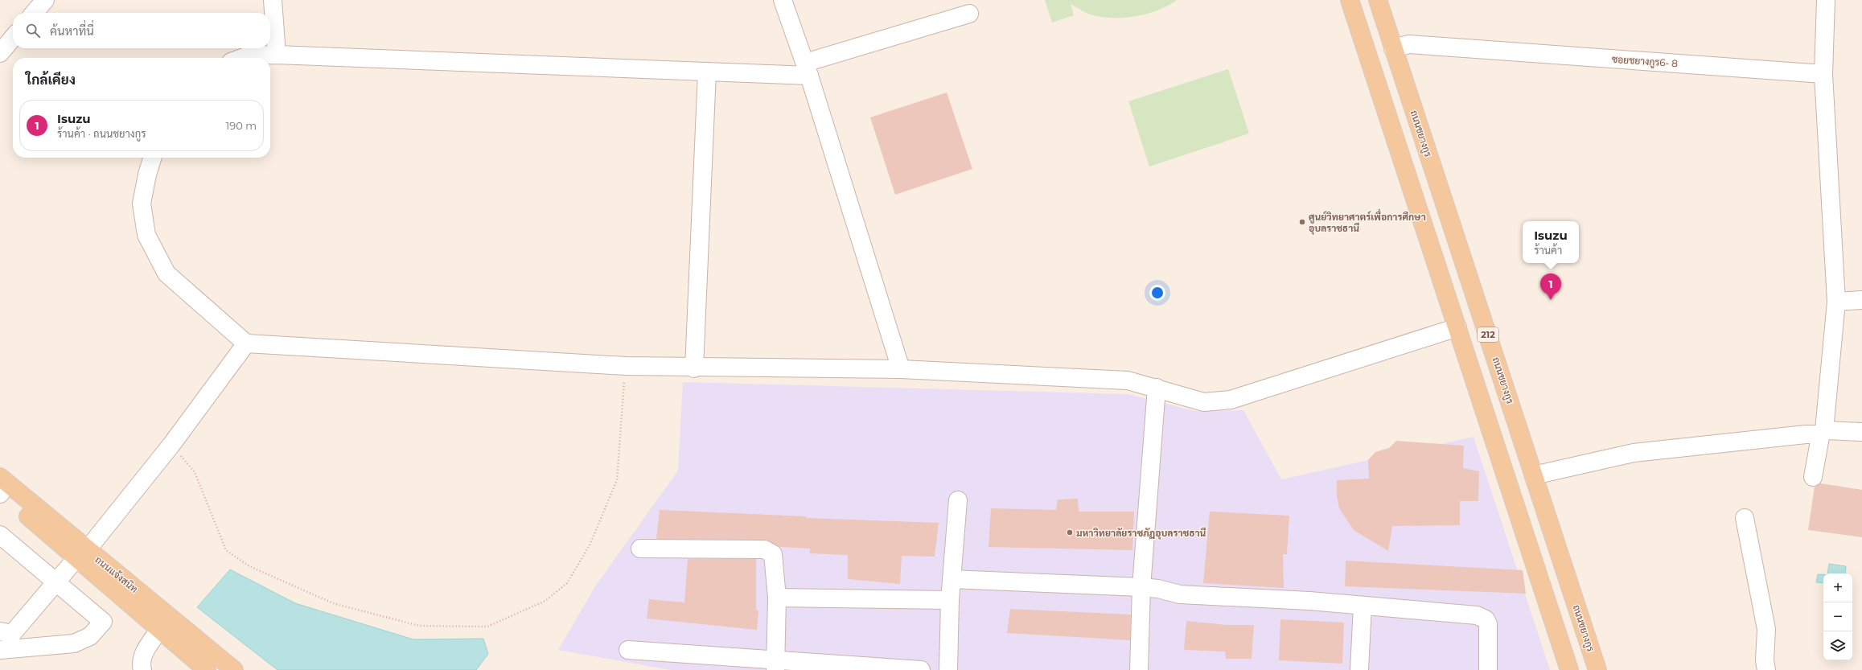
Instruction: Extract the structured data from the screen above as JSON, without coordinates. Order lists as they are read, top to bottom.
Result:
{
  "streets": {
    "main road": ["ถนนชยางกูร", "212", "ถนนแจ้งสนิท"],
    "street": ["ซอยชยางกูร6- 8"]
  },
  "crossings": [
    ["ซอยชยางกูร6- 8", "ถนนชยางกูร"]
  ],
  "places": ["ศูนย์วิทยาศาตร์เพื่อการศึกษา อุบลราชธานี", "มหาวิทยาลัยราชภัฏอุบลราชธานี"],
  "page": {
    "search": "ค้นหาที่นี่",
    "heading": "ใกล้เคียง",
    "list": [
      {
        "mark": "1",
        "name": "Isuzu",
        "note": "ร้านค้า · ถนนชยางกูร",
        "value": "190 m"
      }
    ],
    "popup": ["Isuzu", "ร้านค้า"],
    "pins": "1",
    "map_buttons": ["+", "−"]
  }
}
